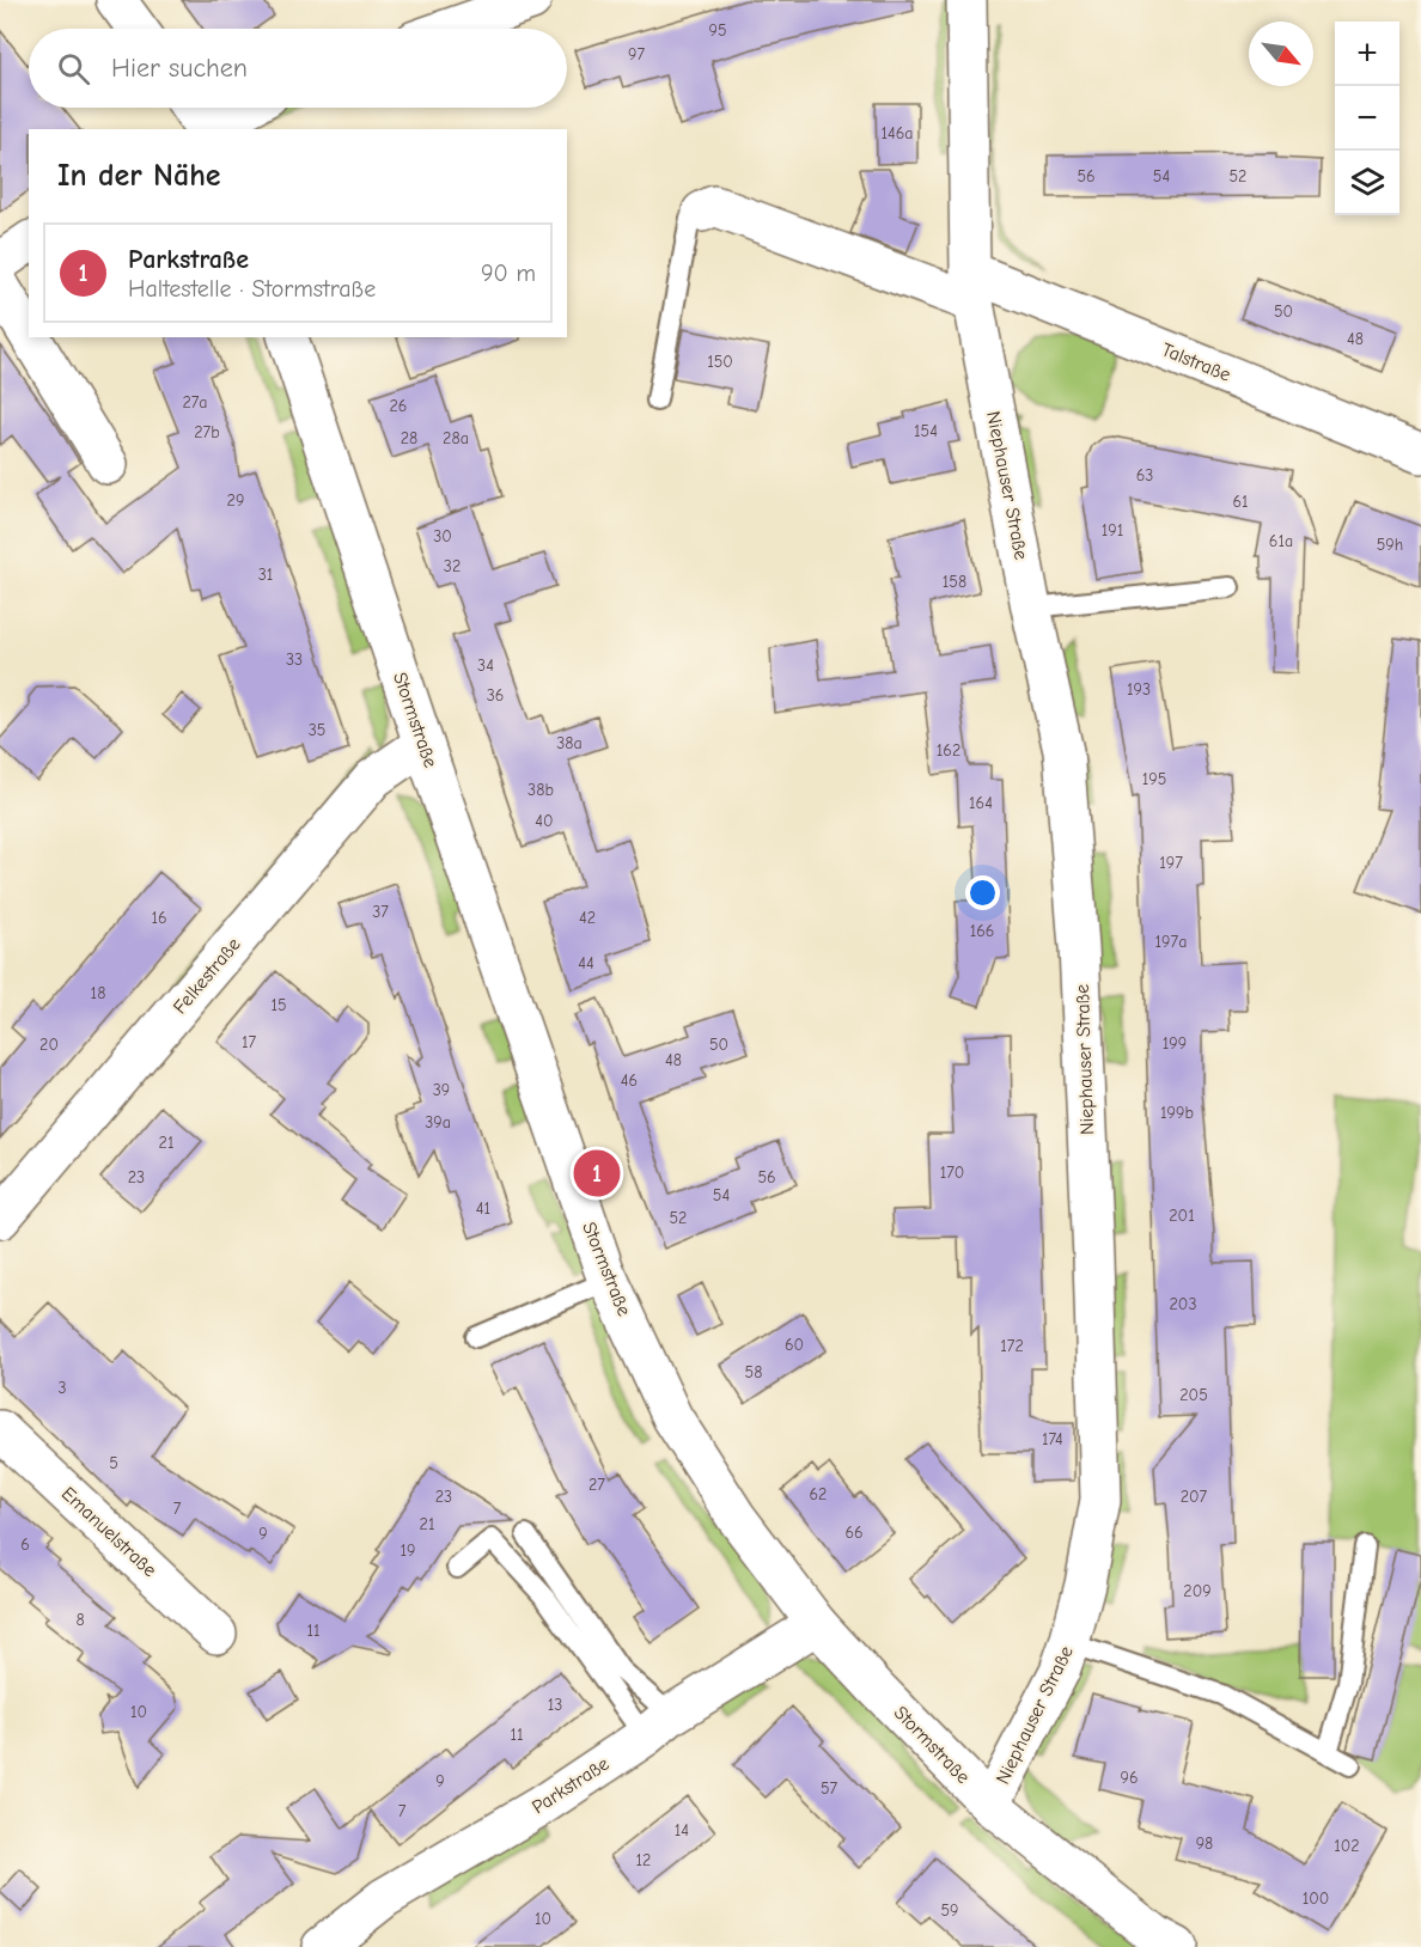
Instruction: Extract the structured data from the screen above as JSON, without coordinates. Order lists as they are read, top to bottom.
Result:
{
  "streets": {
    "street": [
      "Talstraße",
      "Niephauser Straße",
      "Stormstraße",
      "Felkestraße",
      "Emanuelstraße",
      "Parkstraße"
    ]
  },
  "crossings": [
    ["Talstraße", "Niephauser Straße"],
    ["Niephauser Straße", "Stormstraße"],
    ["Stormstraße", "Felkestraße"],
    ["Stormstraße", "Parkstraße"]
  ],
  "house_numbers": [
    "95",
    "97",
    "146a",
    "56",
    "54",
    "52",
    "50",
    "48",
    "150",
    "27a",
    "26",
    "154",
    "27b",
    "28",
    "28a",
    "63",
    "29",
    "61",
    "191",
    "30",
    "61a",
    "59h",
    "32",
    "31",
    "158",
    "33",
    "34",
    "193",
    "36",
    "35",
    "38a",
    "162",
    "195",
    "38b",
    "164",
    "40",
    "197",
    "37",
    "16",
    "42",
    "166",
    "197a",
    "44",
    "18",
    "15",
    "17",
    "199",
    "20",
    "50",
    "48",
    "46",
    "39",
    "199b",
    "39a",
    "21",
    "170",
    "23",
    "56",
    "54",
    "41",
    "201",
    "52",
    "203",
    "60",
    "172",
    "58",
    "3",
    "205",
    "174",
    "5",
    "27",
    "62",
    "23",
    "207",
    "7",
    "21",
    "66",
    "9",
    "6",
    "19",
    "209",
    "8",
    "11",
    "13",
    "10",
    "11",
    "96",
    "9",
    "57",
    "7",
    "14",
    "98",
    "102",
    "12",
    "100",
    "59",
    "10"
  ],
  "north": "bottom right",
  "page": {
    "map_buttons": ["+", "−"],
    "search": "Hier suchen",
    "heading": "In der Nähe",
    "list": [
      {
        "mark": "1",
        "name": "Parkstraße",
        "note": "Haltestelle · Stormstraße",
        "value": "90 m"
      }
    ],
    "pins": "1"
  }
}
